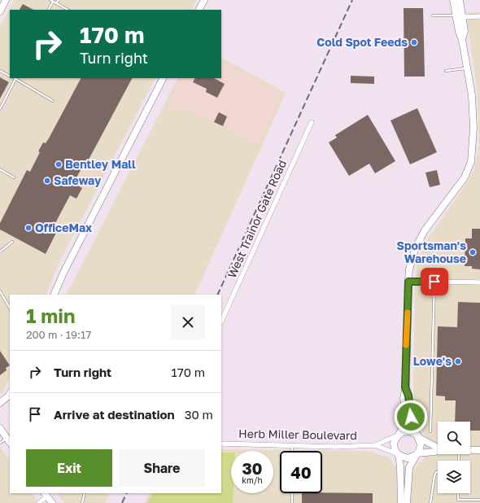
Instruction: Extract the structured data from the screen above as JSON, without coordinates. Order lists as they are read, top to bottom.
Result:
{
  "streets": {
    "street": ["West Trainor Gate Road", "Herb Miller Boulevard"]
  },
  "places": [
    "Cold Spot Feeds",
    "Bentley Mall",
    "Safeway",
    "OfficeMax",
    "Sportsman's Warehouse",
    "Lowe's"
  ],
  "page": {
    "turn": ["170 m", "Turn right"],
    "heading": ["1 min", "200 m · 19:17"],
    "list": [
      {
        "name": "Turn right",
        "value": "170 m"
      },
      {
        "name": "Arrive at destination",
        "value": "30 m"
      }
    ],
    "buttons": ["Exit", "Share"],
    "speed": "30 km/h",
    "limit": "40"
  }
}
